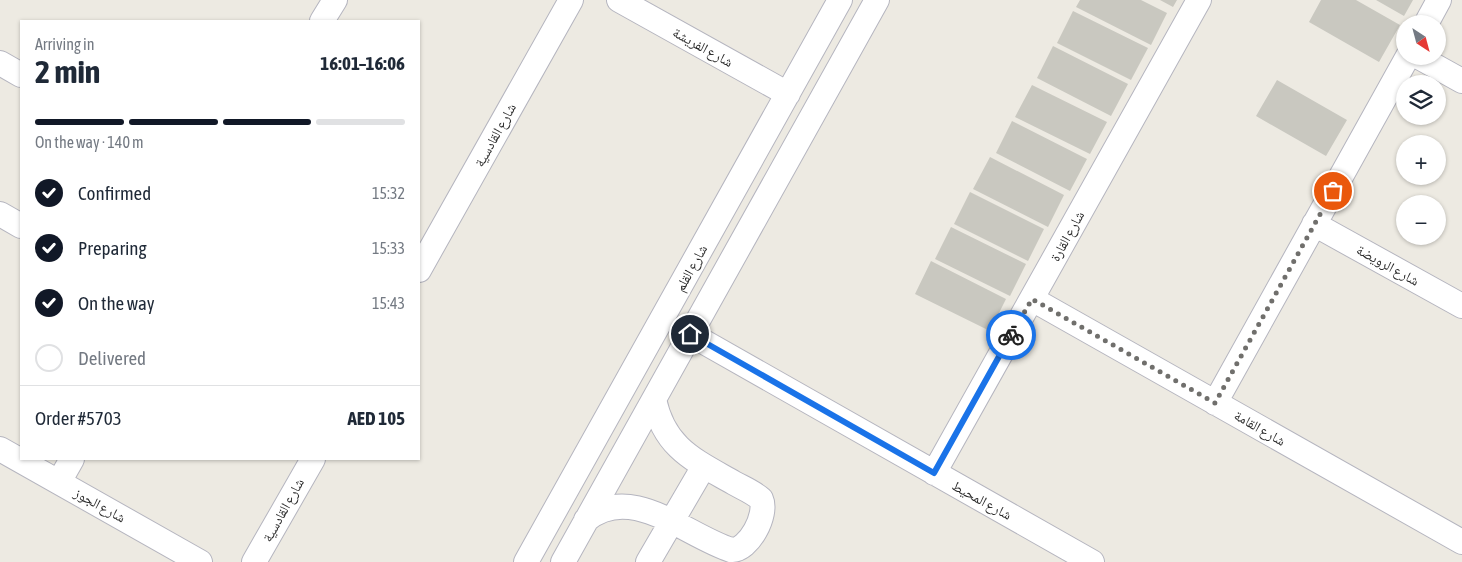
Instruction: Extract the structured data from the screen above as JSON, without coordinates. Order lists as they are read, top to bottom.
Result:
{
  "streets": {
    "street": [
      "شارع الفريشة",
      "شارع القادسية",
      "شارع القارة",
      "شارع الرويضة",
      "شارع القلم",
      "شارع القامة",
      "شارع المحيط",
      "شارع الجوز"
    ]
  },
  "crossings": [
    ["شارع الفريشة", "شارع القلم"],
    ["شارع القارة", "شارع القامة"],
    ["شارع القارة", "شارع المحيط"]
  ],
  "north": "bottom right",
  "page": {
    "map_buttons": ["+", "−"],
    "heading": ["2 min", "Arriving in", "16:01–16:06"],
    "panel": ["Order #5703", "AED 105"],
    "bar": "On the way · 140 m",
    "list": [
      ["Confirmed", "15:32"],
      ["Preparing", "15:33"],
      ["On the way", "15:43"],
      "Delivered"
    ]
  }
}
